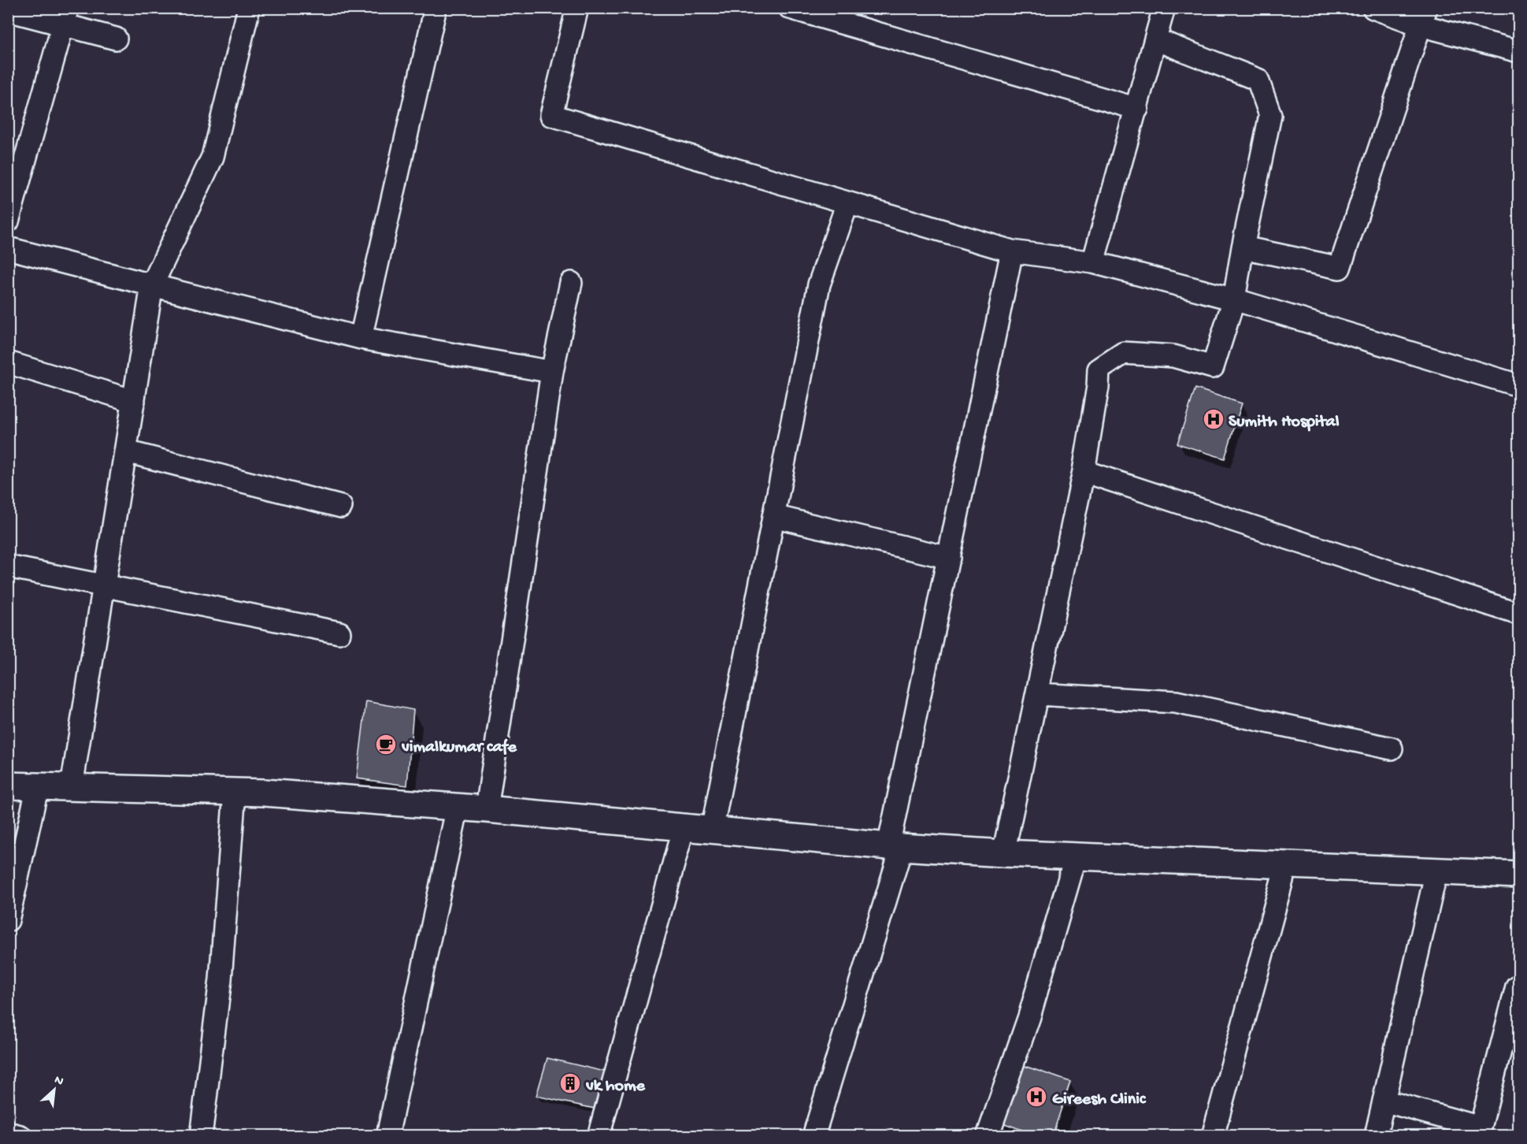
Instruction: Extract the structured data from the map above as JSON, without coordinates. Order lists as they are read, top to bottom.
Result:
{
  "places": {
    "hospital": ["Sumith Hospital", "Gireesh Clinic"],
    "cafe": ["vimalkumar cafe"],
    "building": ["vk home"]
  },
  "north": "top right"
}
